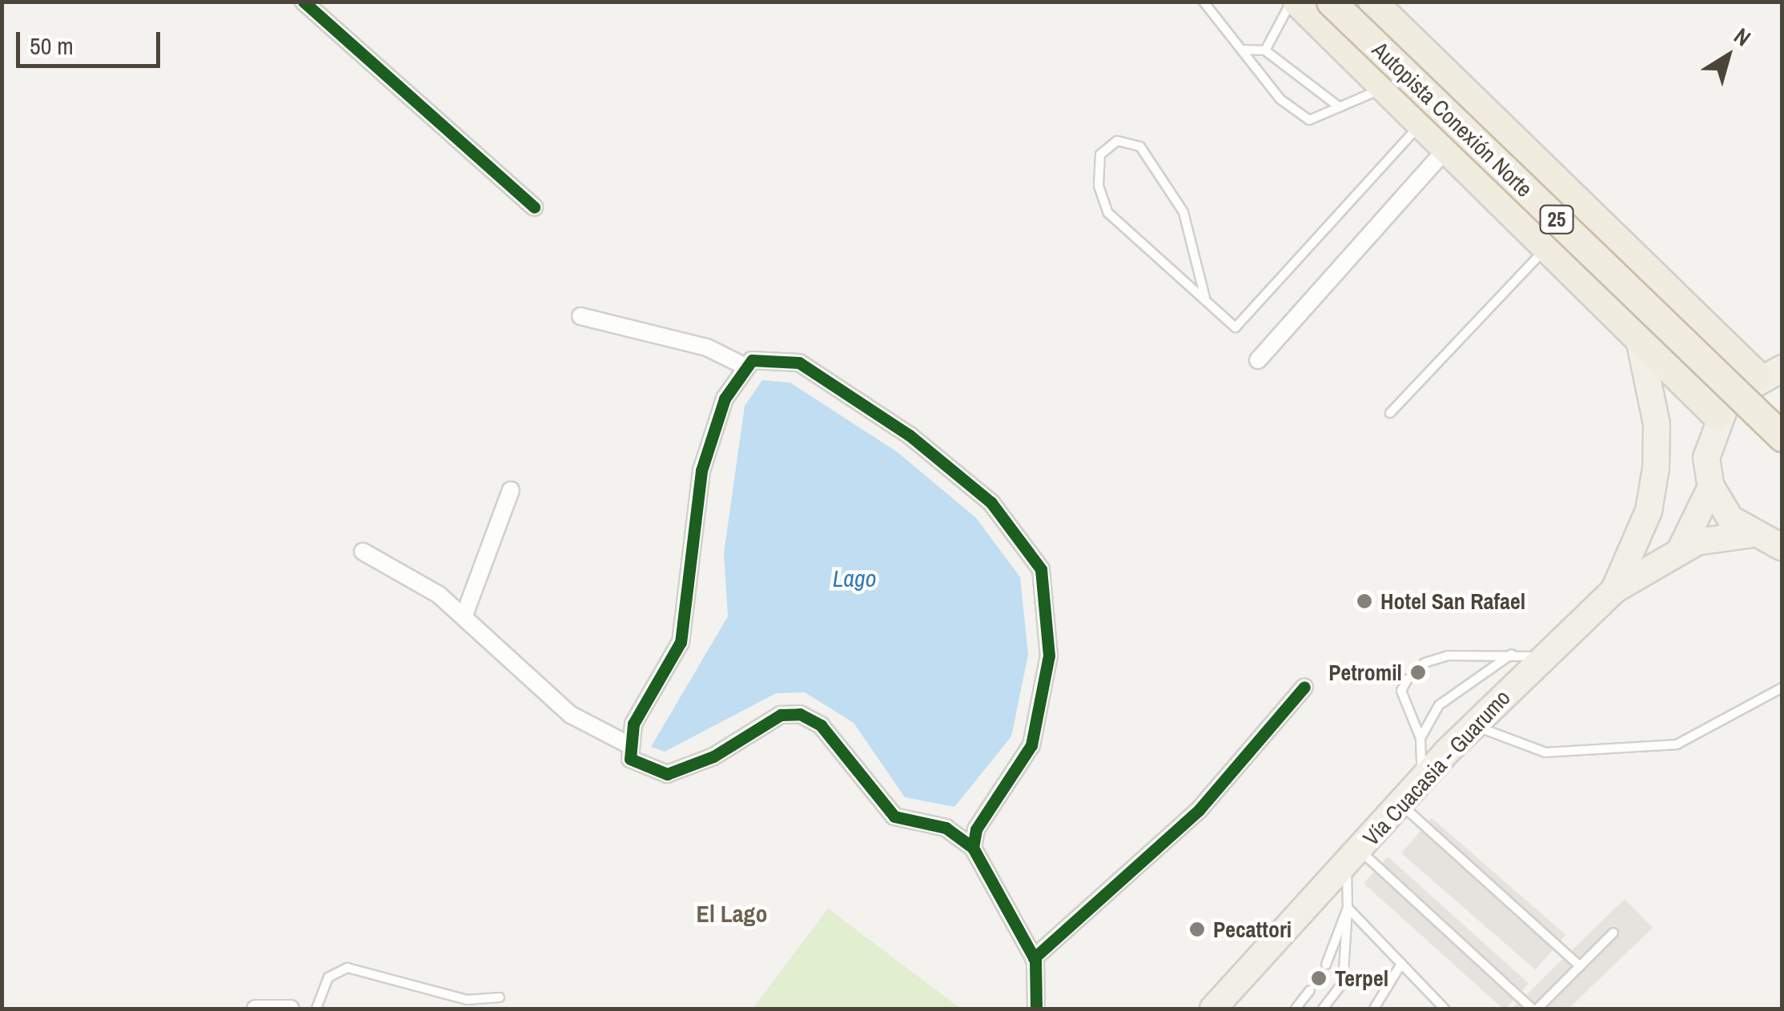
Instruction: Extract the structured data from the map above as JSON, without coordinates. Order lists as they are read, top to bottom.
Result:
{
  "streets": {
    "highway": ["Autopista Conexión Norte", "25"],
    "main road": ["Vía Cuacasia - Guarumo"]
  },
  "districts": ["El Lago"],
  "water": ["Lago"],
  "places": [
    "Hotel San Rafael",
    "Petromil",
    "Pecattori",
    "Terpel"
  ],
  "scale_bar": "50 m",
  "north": "top right"
}
